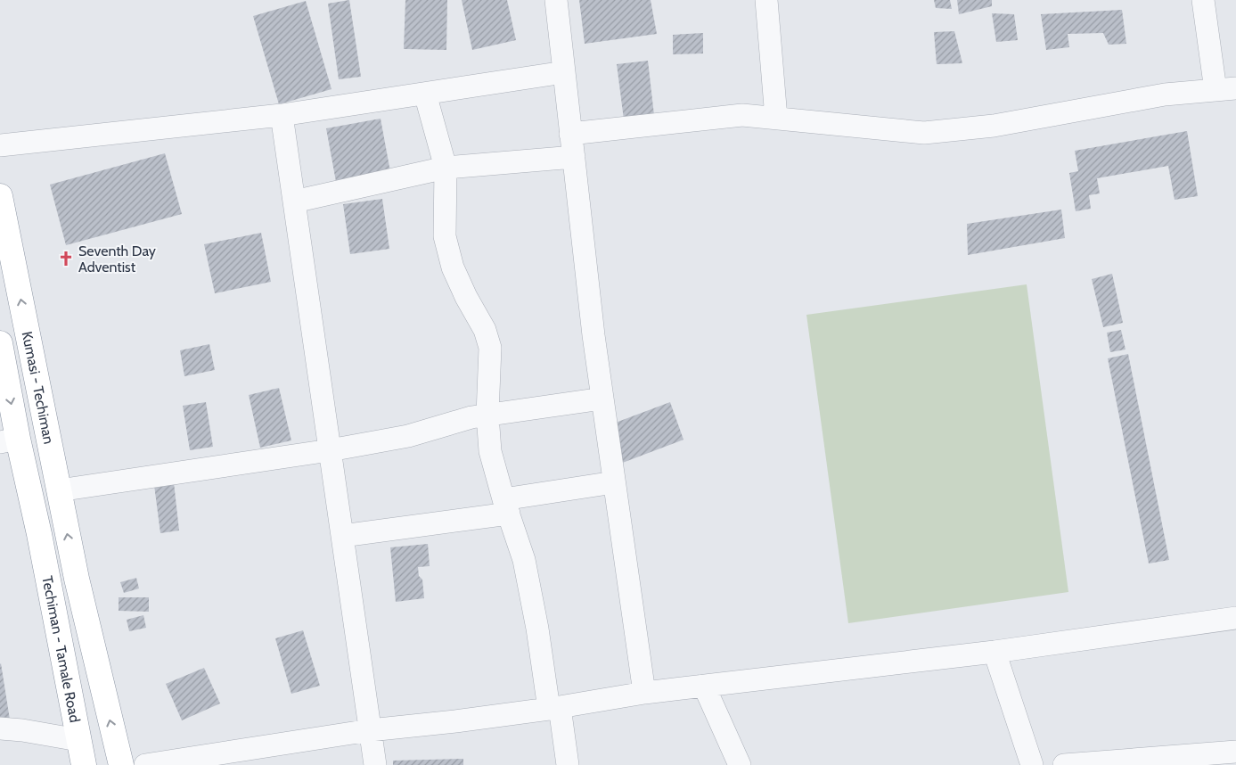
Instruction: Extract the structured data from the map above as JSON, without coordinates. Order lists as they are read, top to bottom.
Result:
{
  "streets": {
    "highway": ["Kumasi - Techiman", "Techiman - Tamale Road"]
  },
  "crossings": [
    ["Kumasi - Techiman", "Techiman - Tamale Road"]
  ],
  "places": {
    "church": ["Seventh Day Adventist"]
  }
}
